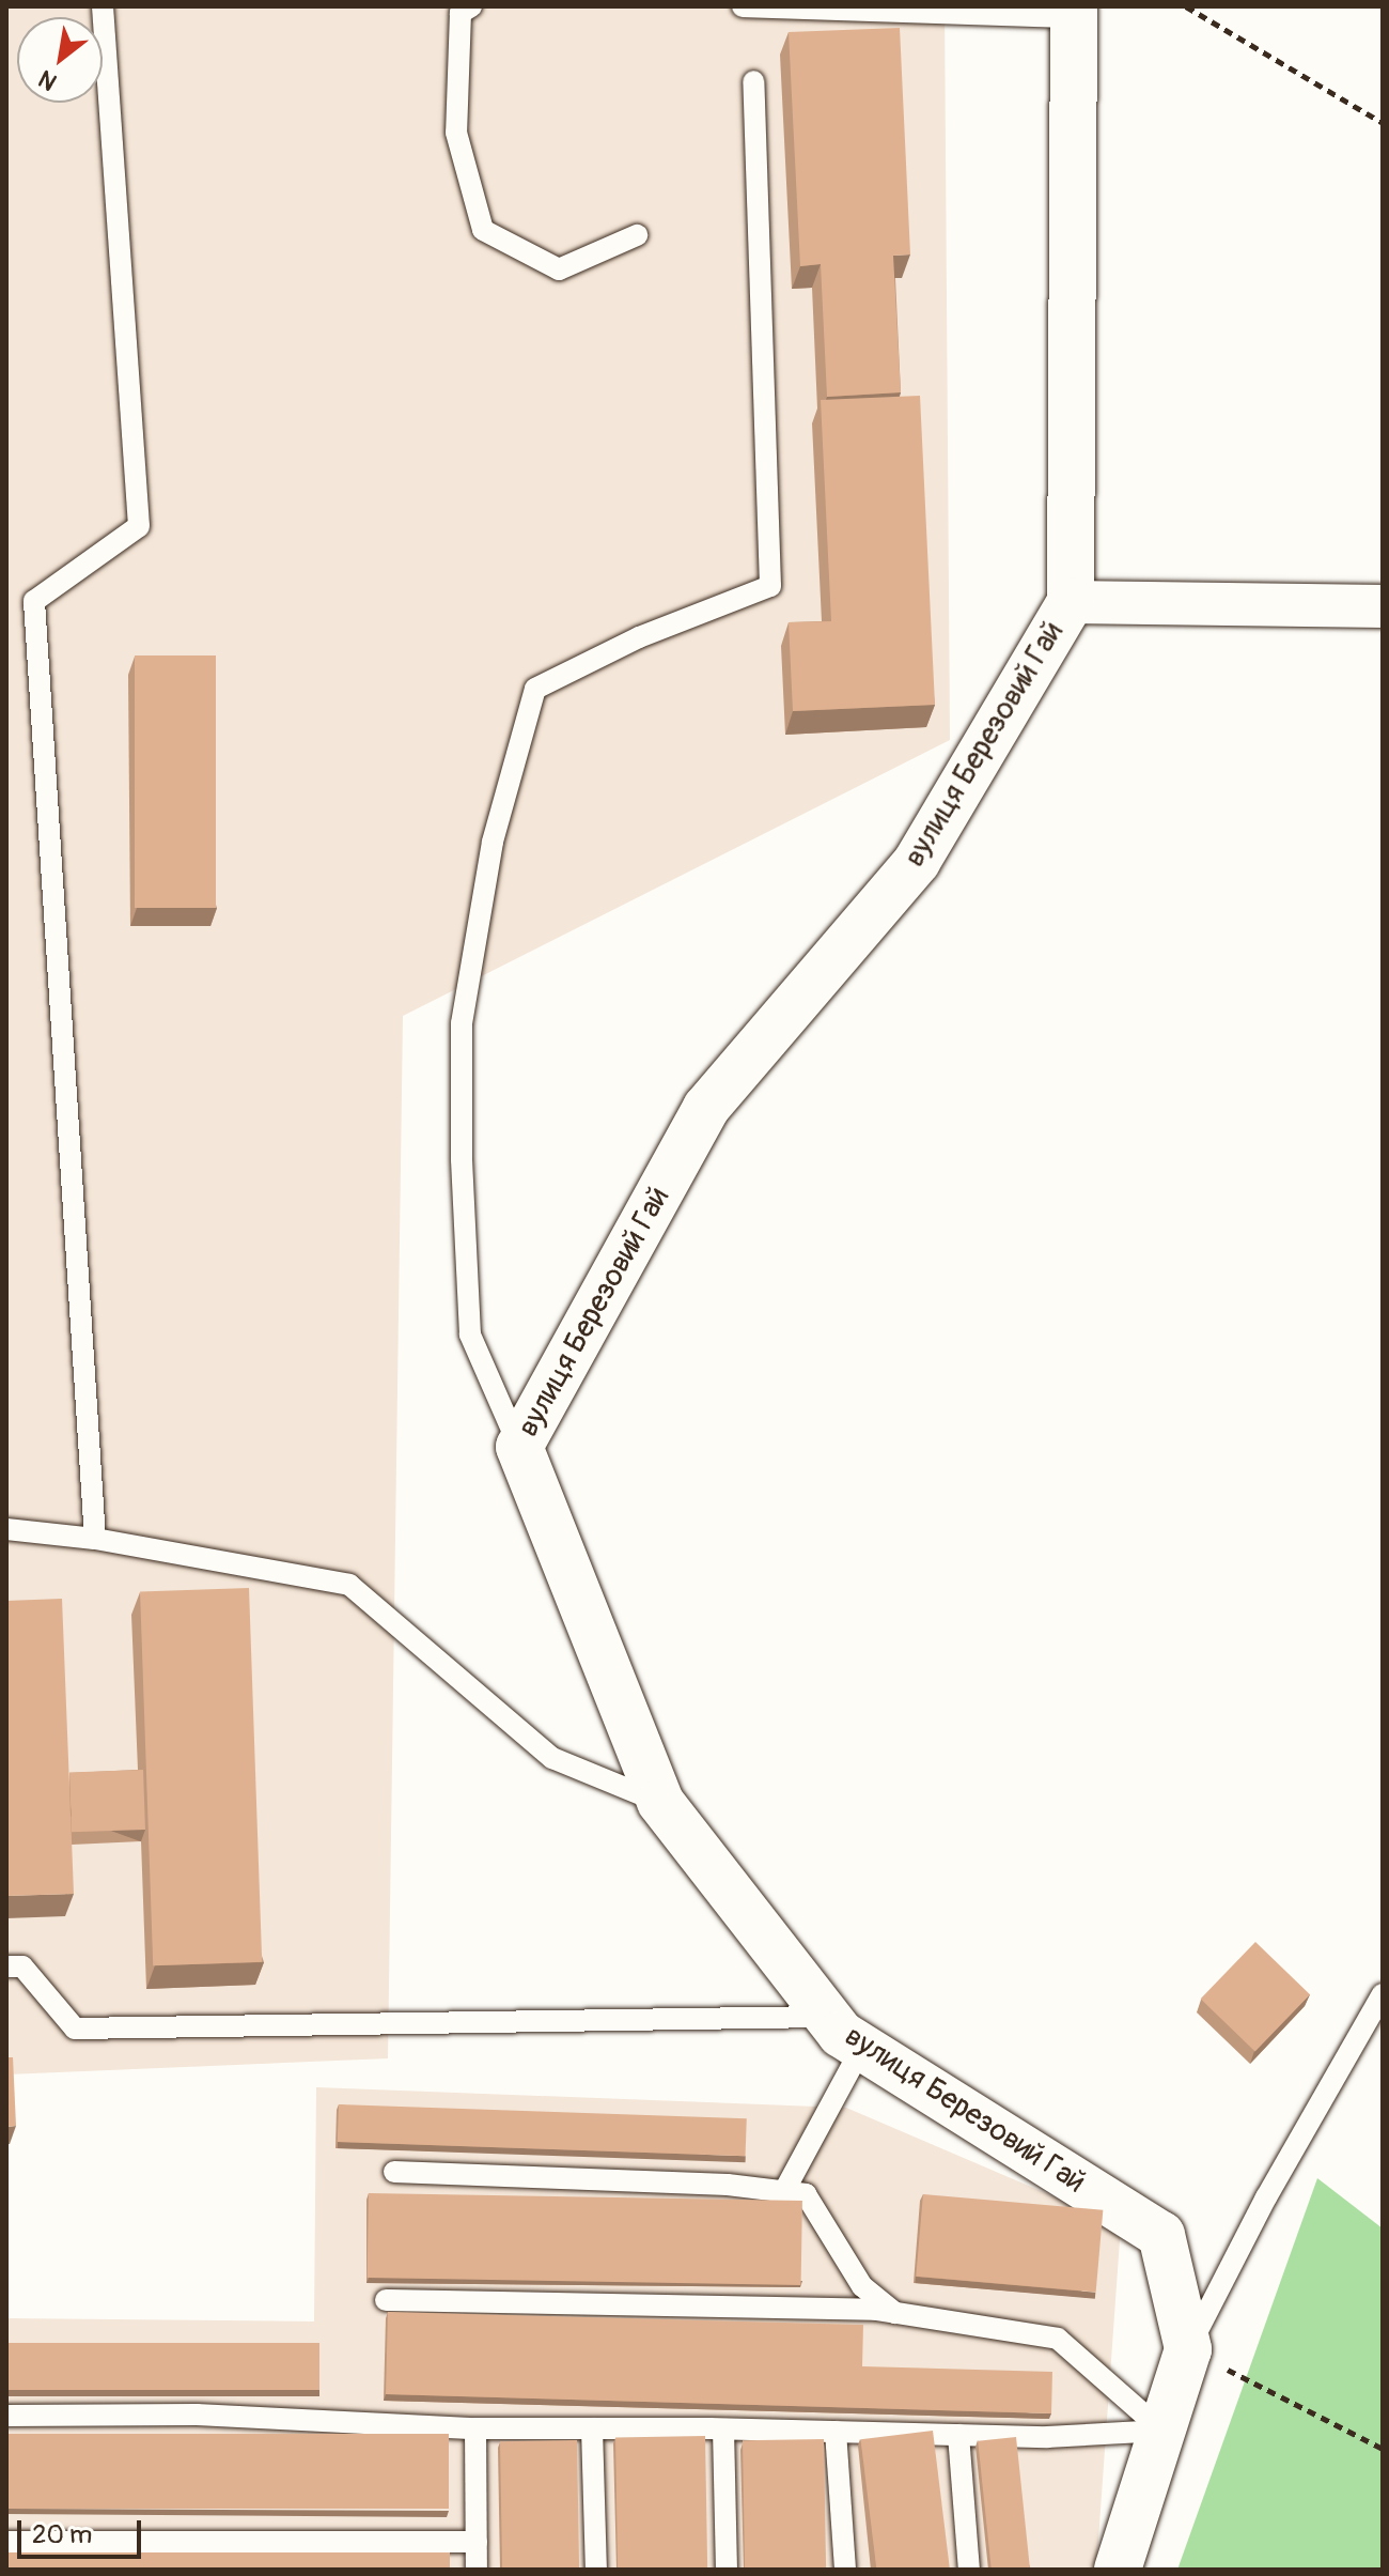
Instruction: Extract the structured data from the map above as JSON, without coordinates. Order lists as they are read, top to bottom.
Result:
{
  "streets": {
    "street": ["вулиця Березовий Гай"]
  },
  "scale_bar": "20 m",
  "north": "bottom left"
}
